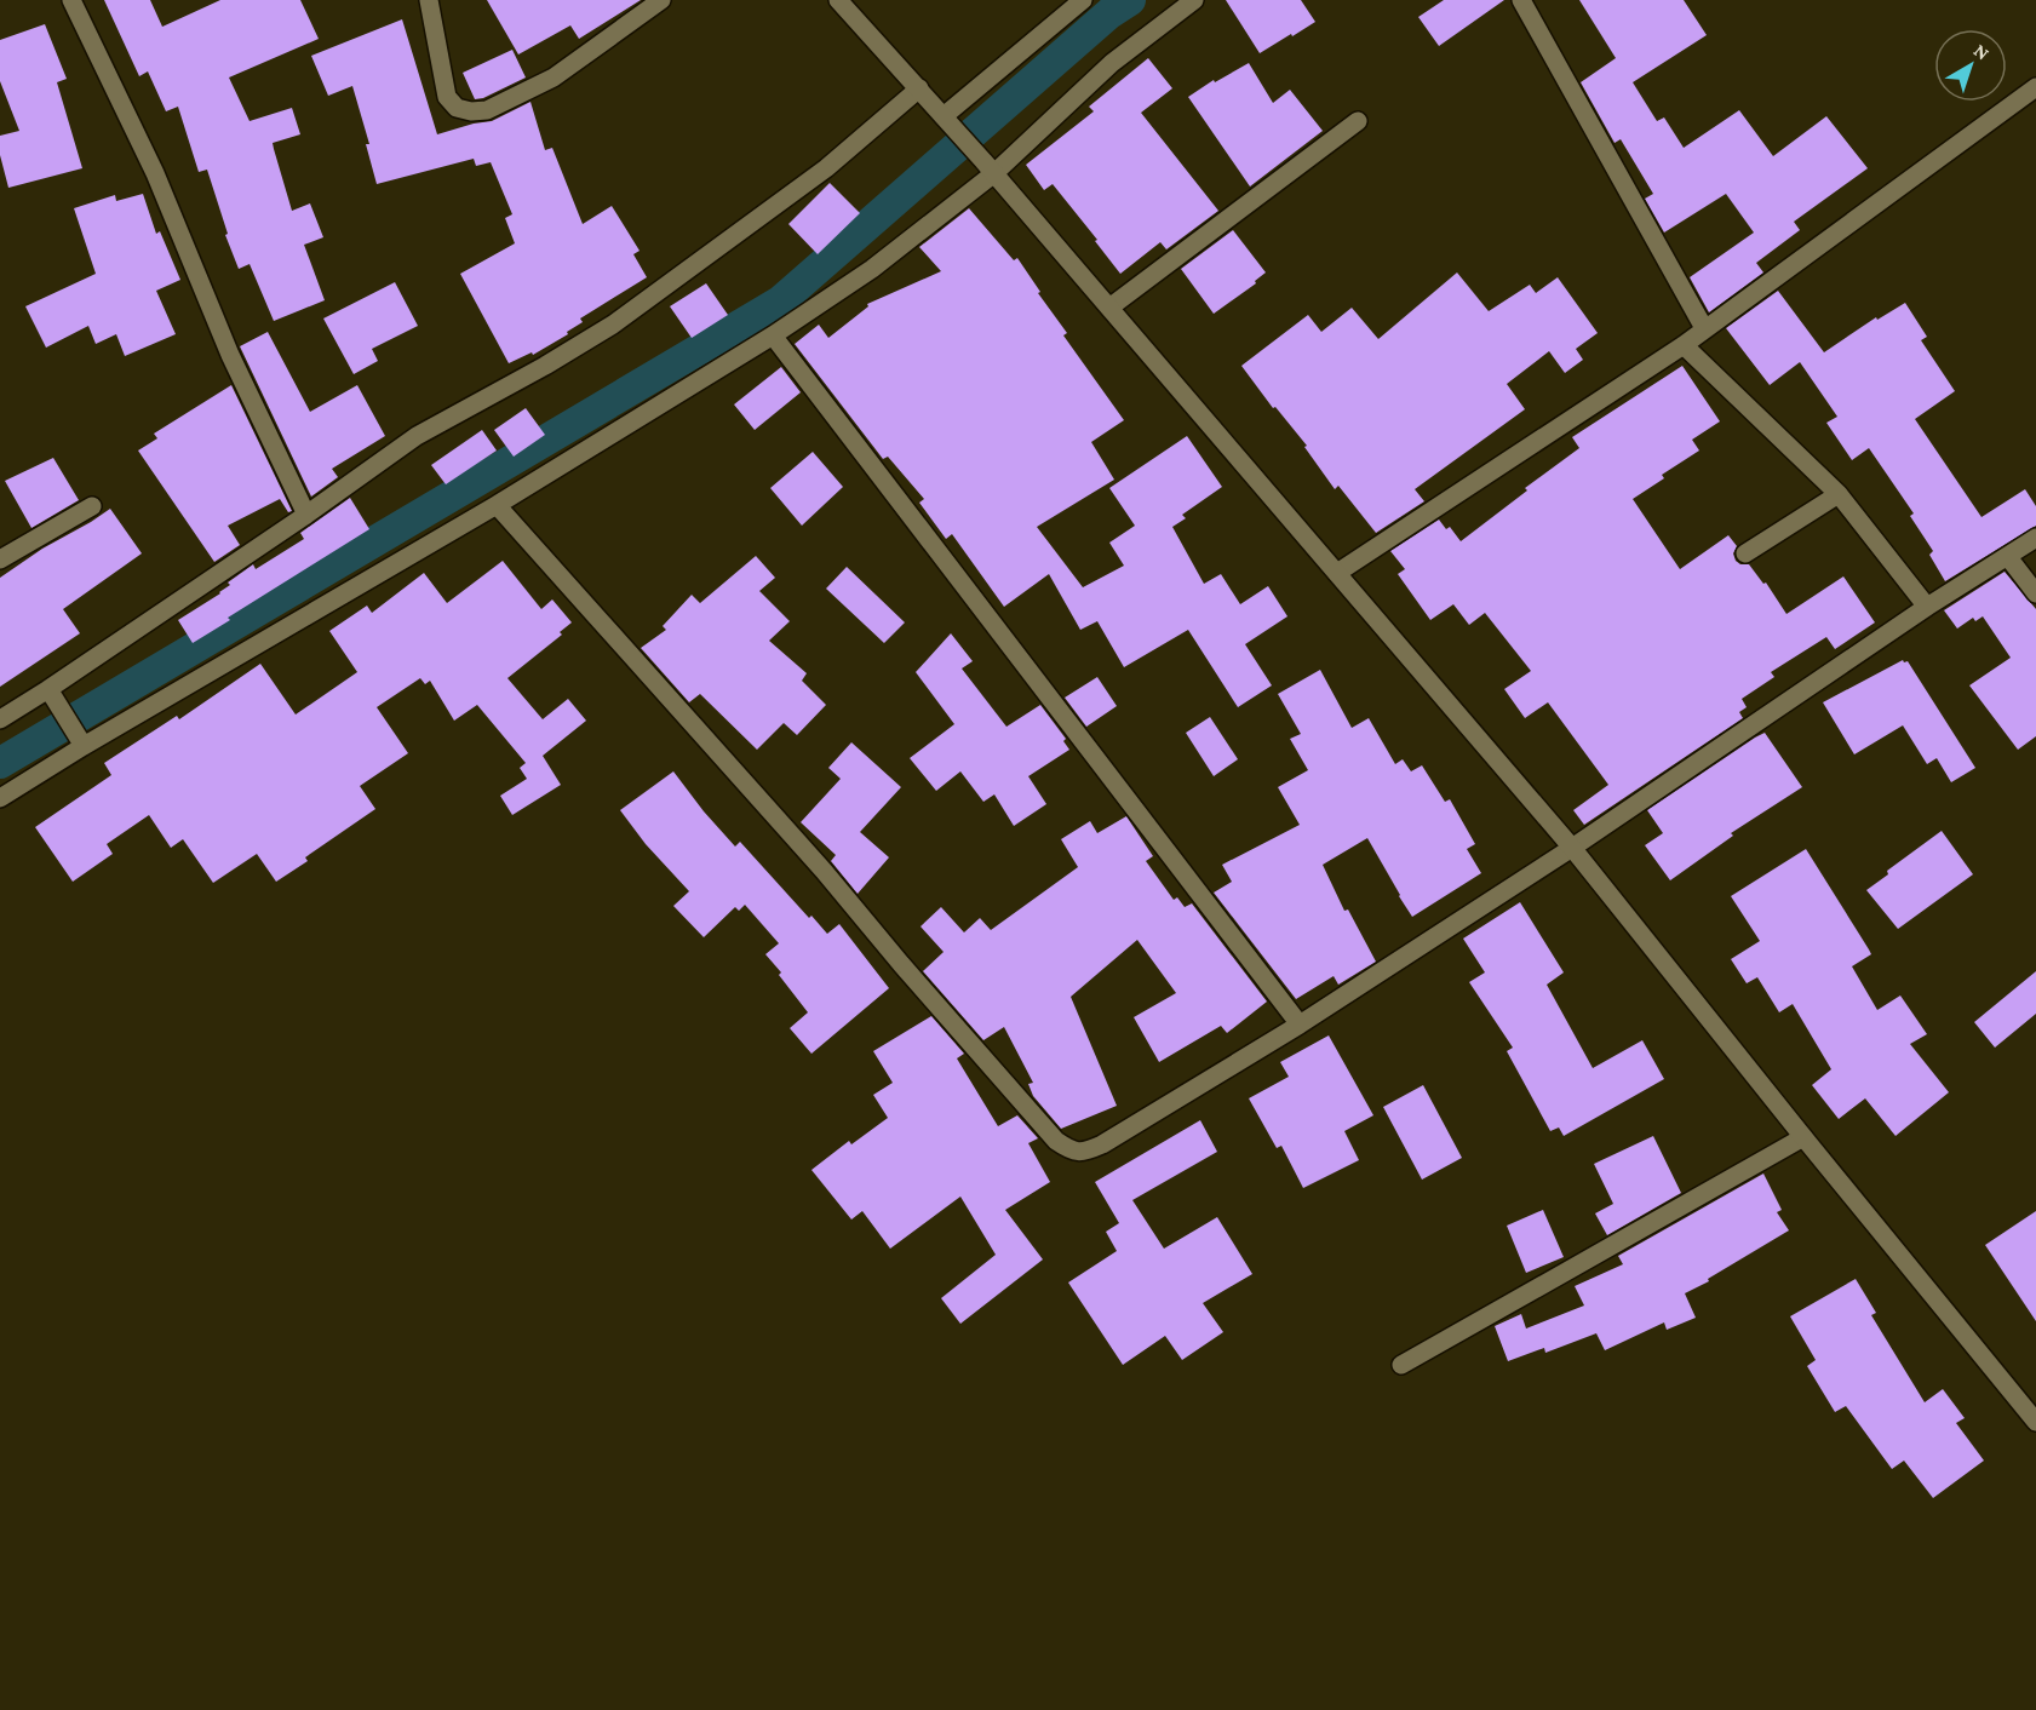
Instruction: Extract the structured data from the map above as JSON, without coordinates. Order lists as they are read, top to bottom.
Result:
{
  "north": "top right"
}
